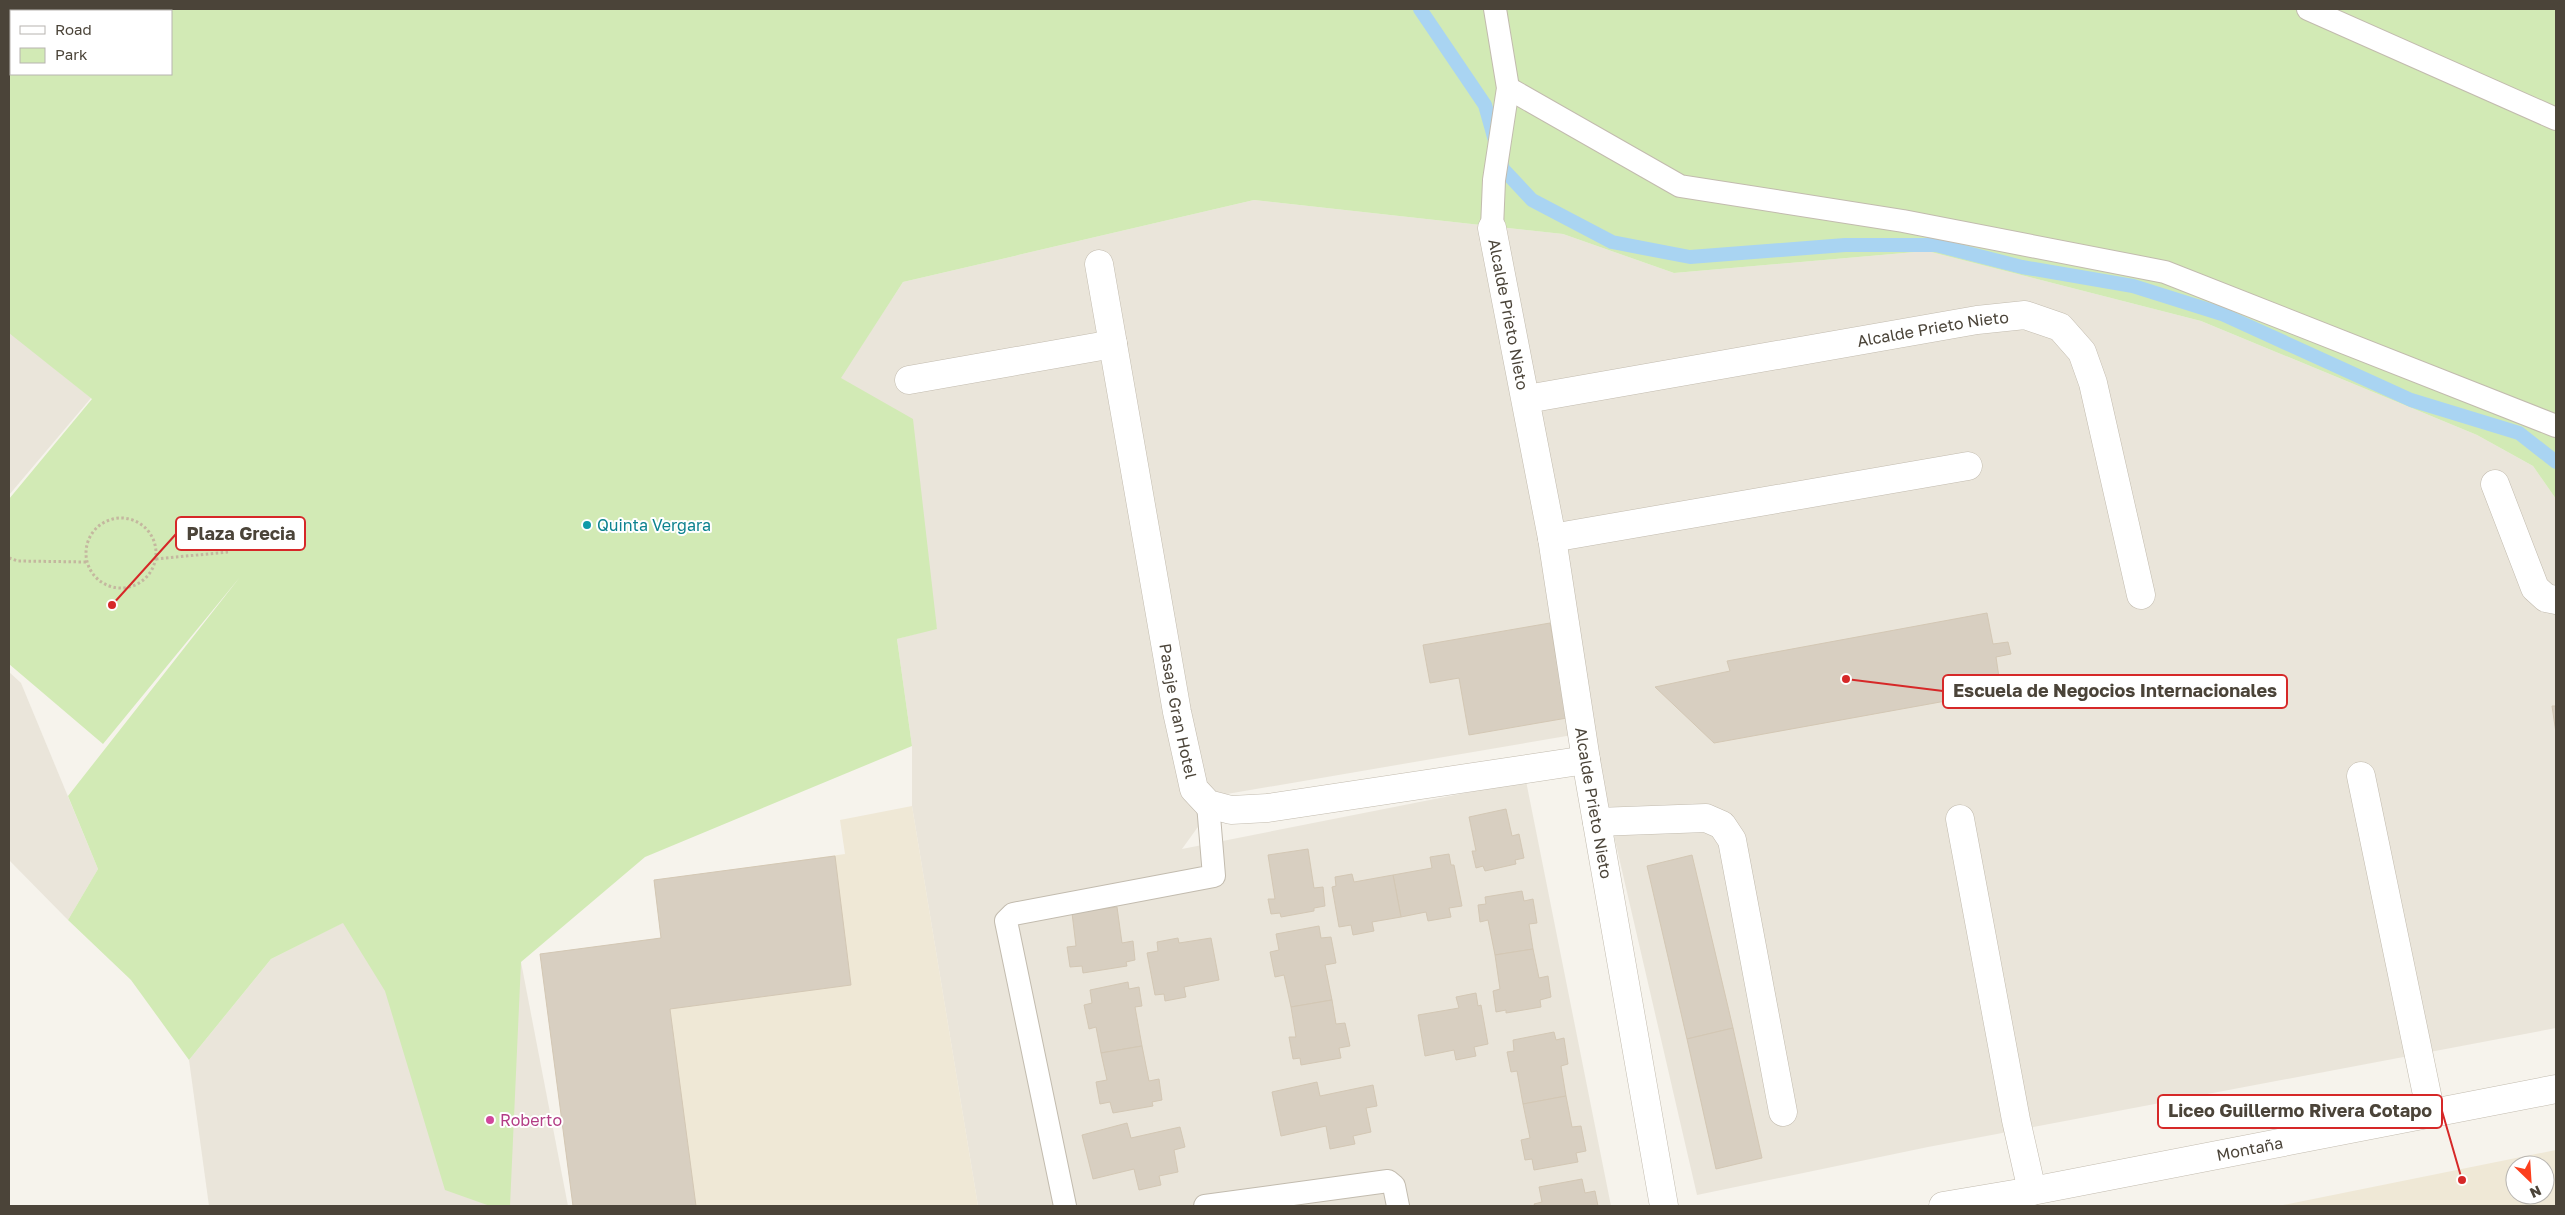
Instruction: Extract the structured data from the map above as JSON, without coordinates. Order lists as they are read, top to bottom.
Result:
{
  "streets": {
    "street": ["Alcalde Prieto Nieto", "Pasaje Gran Hotel", "Montaña"]
  },
  "places": [
    "Quinta Vergara",
    "Plaza Grecia",
    "Escuela de Negocios Internacionales",
    "Roberto",
    "Liceo Guillermo Rivera Cotapo"
  ],
  "legend": ["Road", "Park"],
  "north": "bottom right"
}
